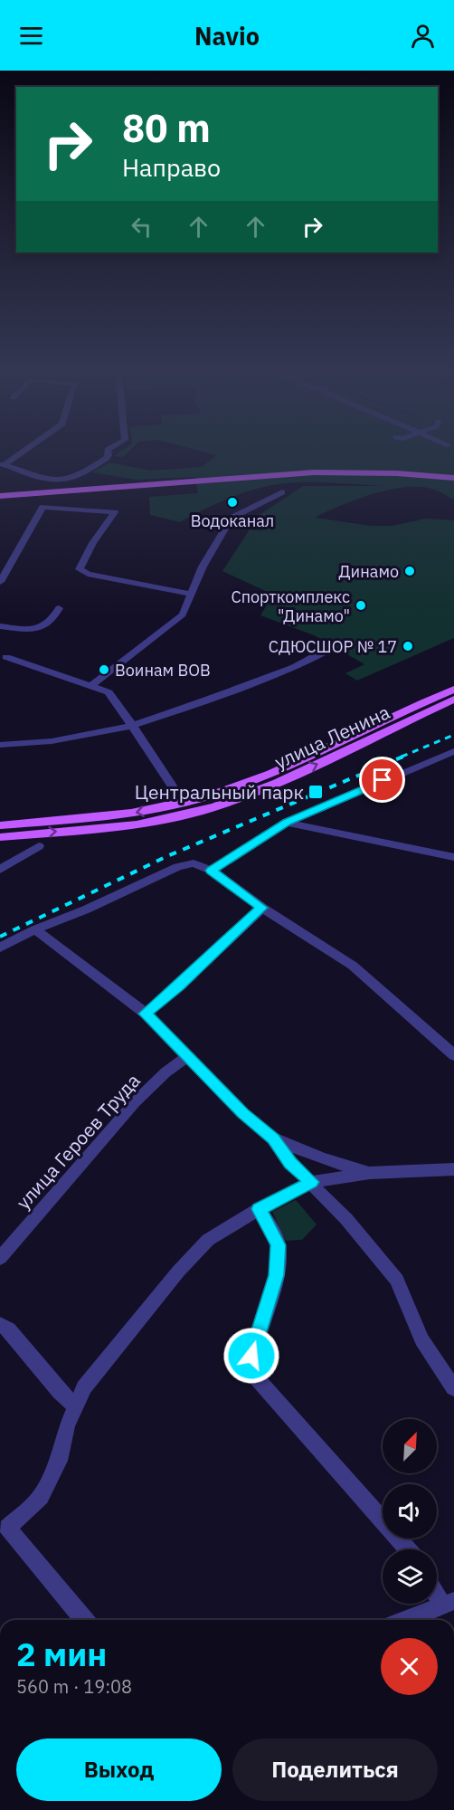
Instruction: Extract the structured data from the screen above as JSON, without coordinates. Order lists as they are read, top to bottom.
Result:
{
  "streets": {
    "main road": ["улица Ленина"],
    "street": ["улица Героев Труда"]
  },
  "places": {
    "other": [
      "Водоканал",
      "Динамо",
      "Спорткомплекс \"Динамо\"",
      "СДЮСШОР № 17",
      "Воинам ВОВ"
    ],
    "transit": ["Центральный парк"]
  },
  "north": "top right",
  "page": {
    "header": "Navio",
    "turn": ["80 m", "Направо"],
    "heading": ["2 мин", "560 m · 19:08"],
    "buttons": ["Выход", "Поделиться"]
  }
}
